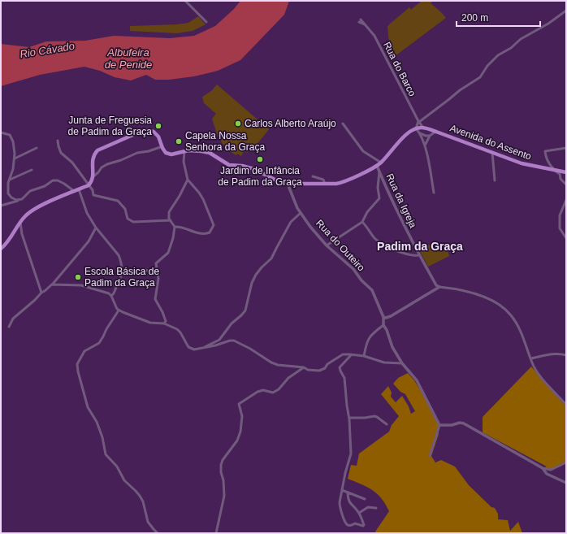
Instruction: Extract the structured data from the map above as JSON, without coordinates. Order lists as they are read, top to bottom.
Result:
{
  "streets": {
    "main road": ["Avenida do Assento"],
    "street": ["Rua do Barco", "Rua da Igreja", "Rua do Outeiro"]
  },
  "crossings": [
    ["Rua do Barco", "Avenida do Assento"]
  ],
  "districts": ["Padim da Graça"],
  "water": ["Rio Cávado", "Albufeira de Penide"],
  "places": [
    "Carlos Alberto Araújo",
    "Junta de Freguesia de Padim da Graça",
    "Capela Nossa Senhora da Graça",
    "Jardim de Infância de Padim da Graça",
    "Escola Básica de Padim da Graça"
  ],
  "scale_bar": "200 m"
}
